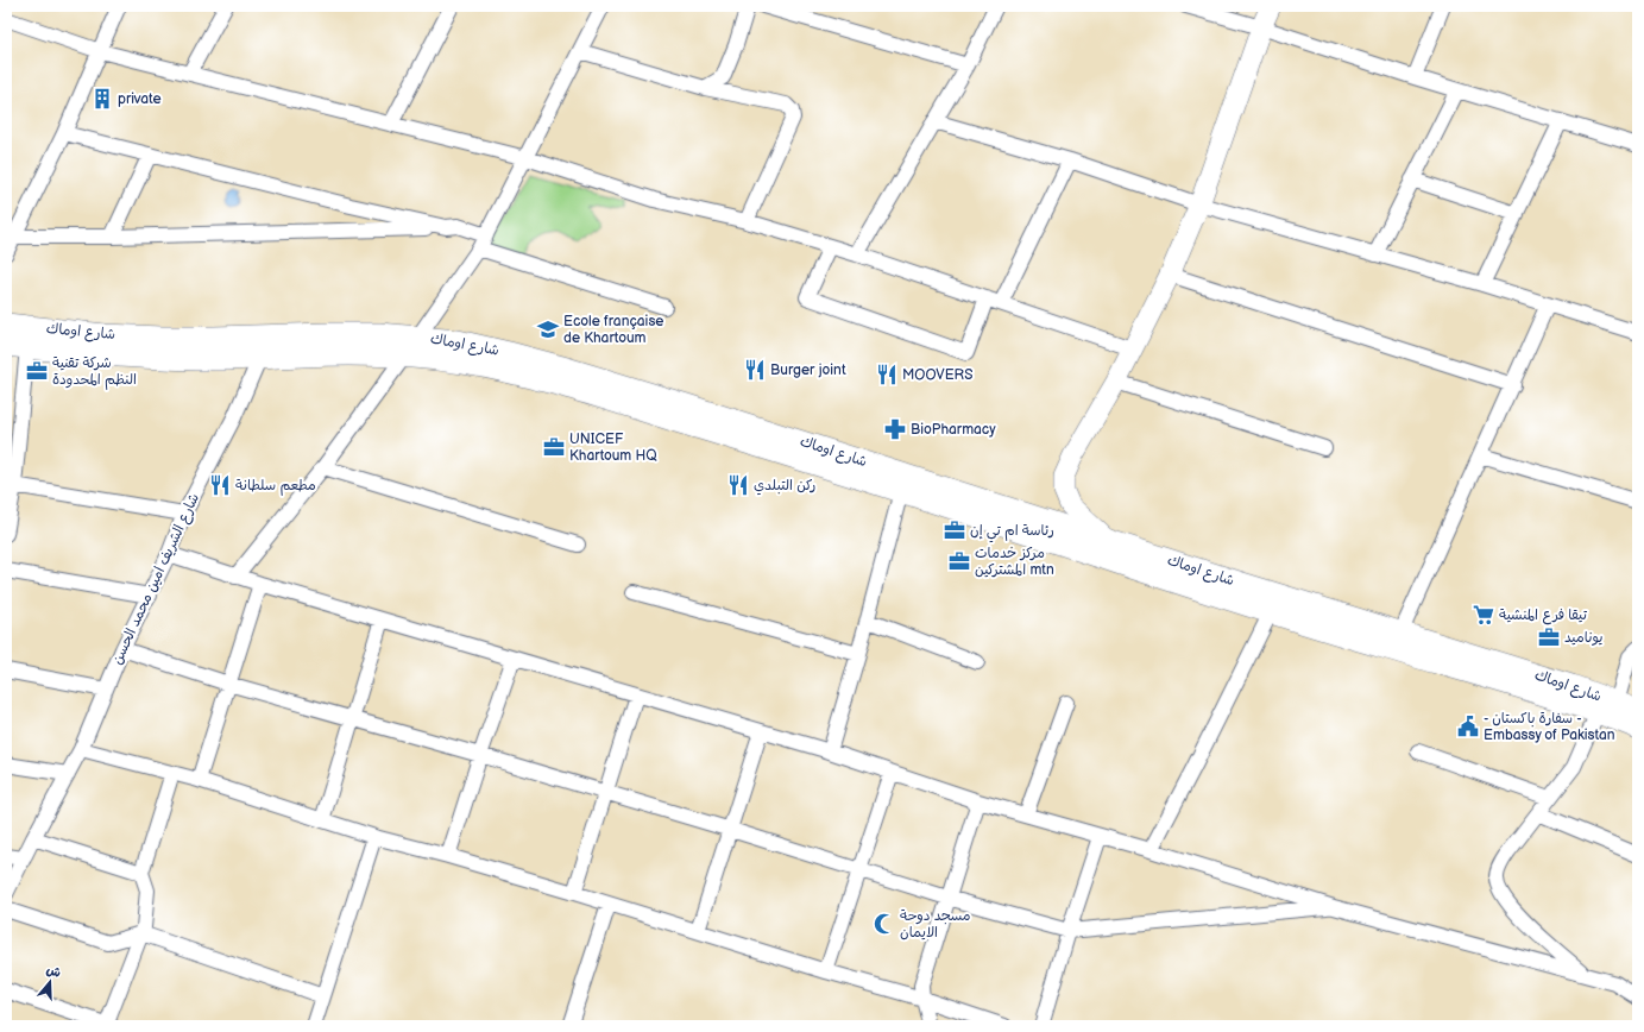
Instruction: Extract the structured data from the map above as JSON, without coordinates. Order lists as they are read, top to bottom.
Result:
{
  "streets": {
    "main road": ["شارع اوماك"],
    "street": ["شارع الشريف امين محمد الحسن"]
  },
  "crossings": [
    ["شارع اوماك", "شارع الشريف امين محمد الحسن"]
  ],
  "places": {
    "building": ["private"],
    "school or university": ["Ecole française de Khartoum"],
    "restaurant": [
      "Burger joint",
      "MOOVERS",
      "مطعم سلطانة",
      "ركن التبلدي"
    ],
    "office": [
      "شركة تقنية النظم المحدودة",
      "UNICEF Khartoum HQ",
      "رئاسة ام تي إن",
      "مركز خدمات المشتركين mtn",
      "يوناميد"
    ],
    "pharmacy": ["BioPharmacy"],
    "supermarket": ["تيقا فرع المنشية"],
    "public building": ["- سفارة باكستان - Embassy of Pakistan"],
    "mosque": ["مسجد دوحة الايمان"]
  },
  "north": "top"
}
